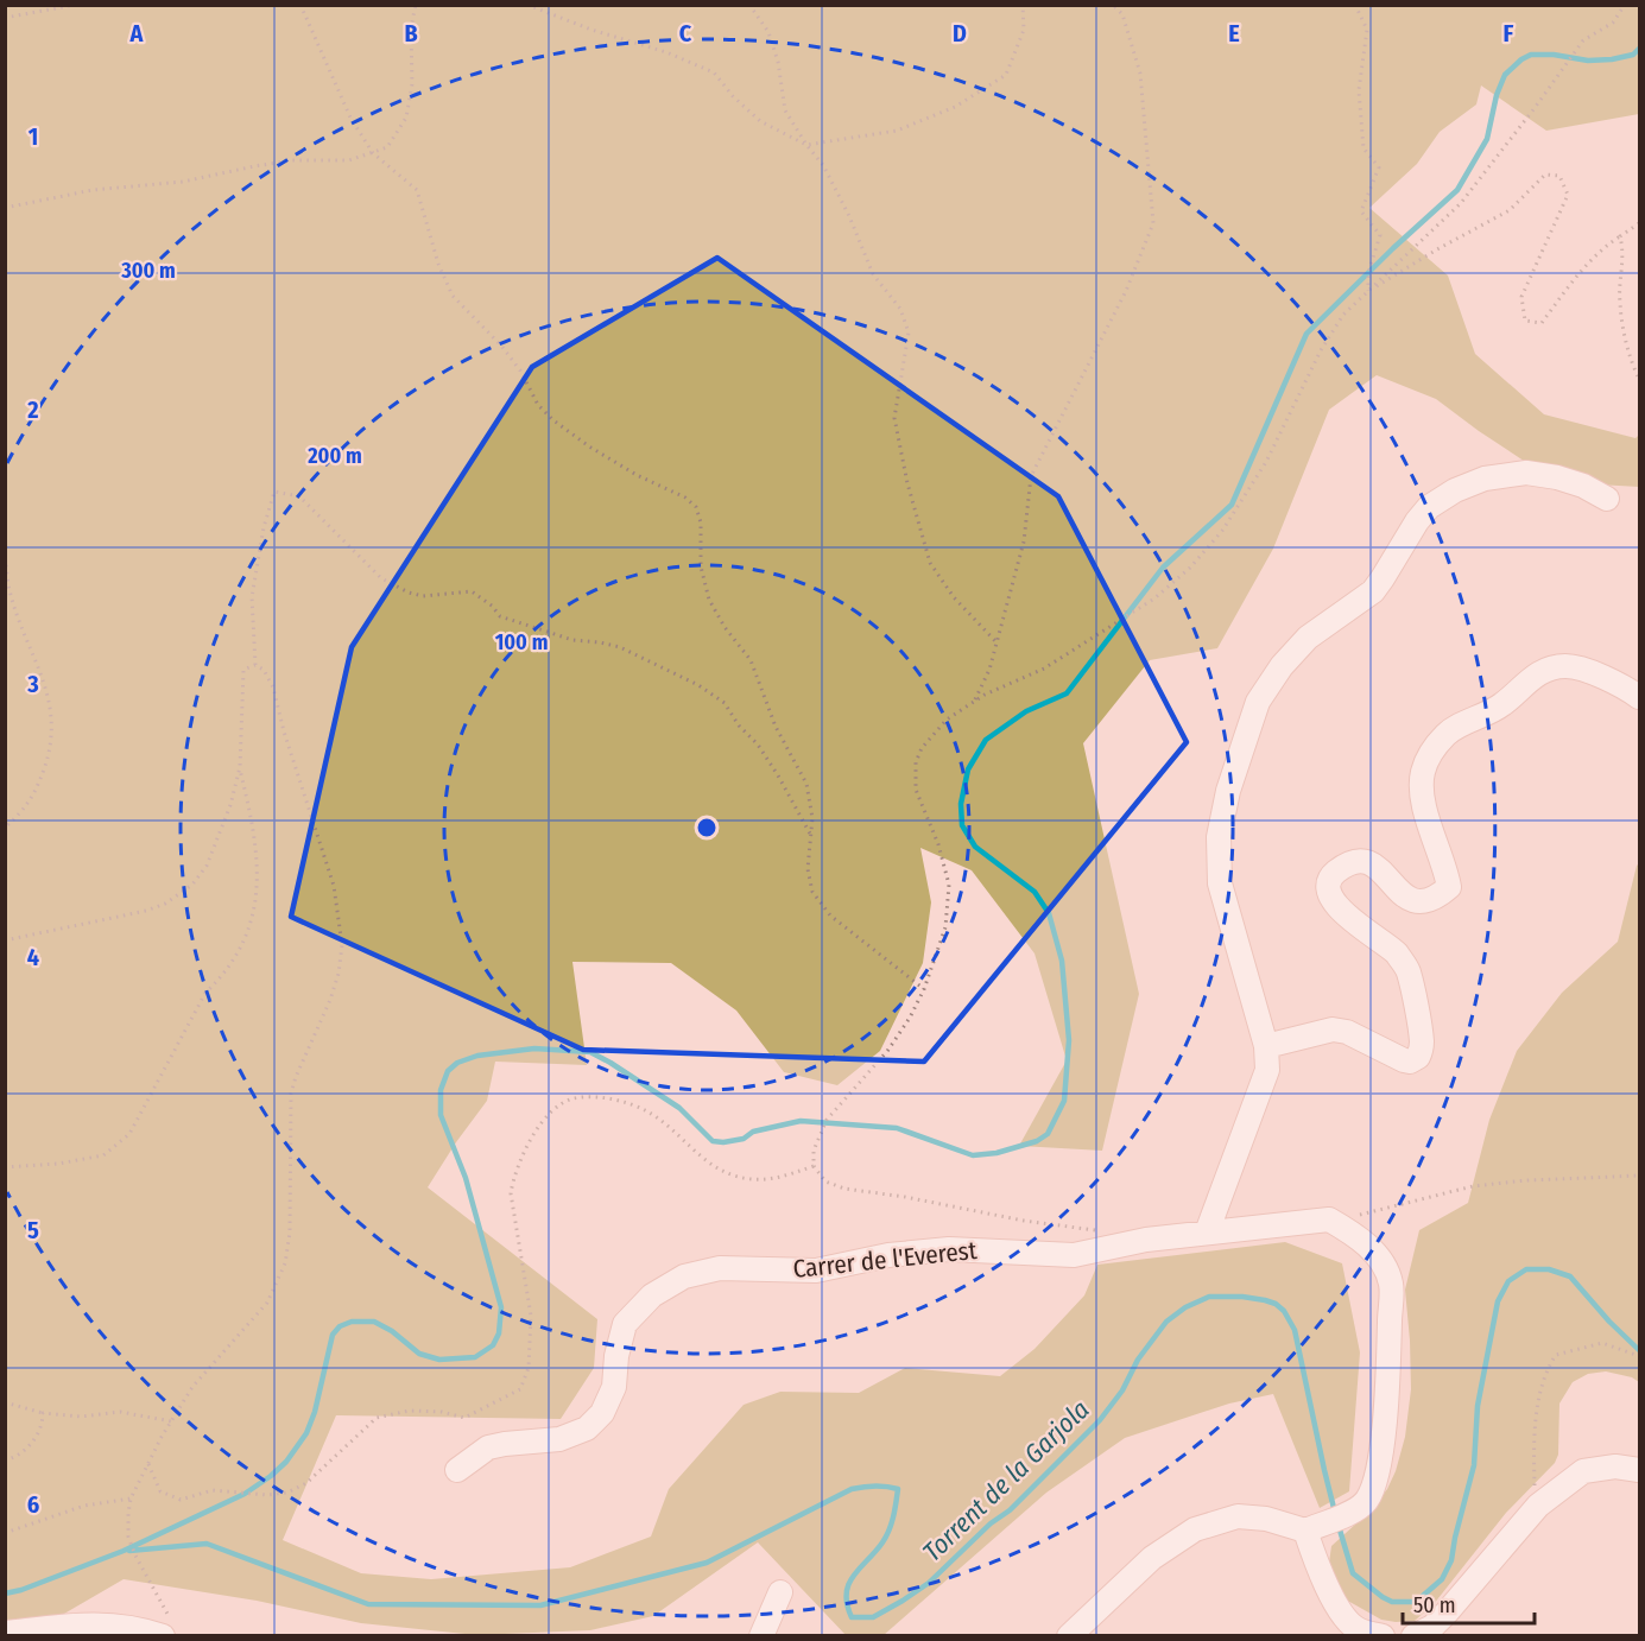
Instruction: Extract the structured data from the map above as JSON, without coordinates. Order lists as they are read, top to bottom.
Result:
{
  "streets": {
    "street": ["Carrer de l'Everest"]
  },
  "water": ["Torrent de la Garjola"],
  "scale_bar": "50 m",
  "grid": {
    "columns": [
      "A",
      "B",
      "C",
      "D",
      "E",
      "F"
    ],
    "rows": [
      "1",
      "2",
      "3",
      "4",
      "5",
      "6"
    ]
  },
  "rings": ["300 m", "200 m", "100 m"]
}
